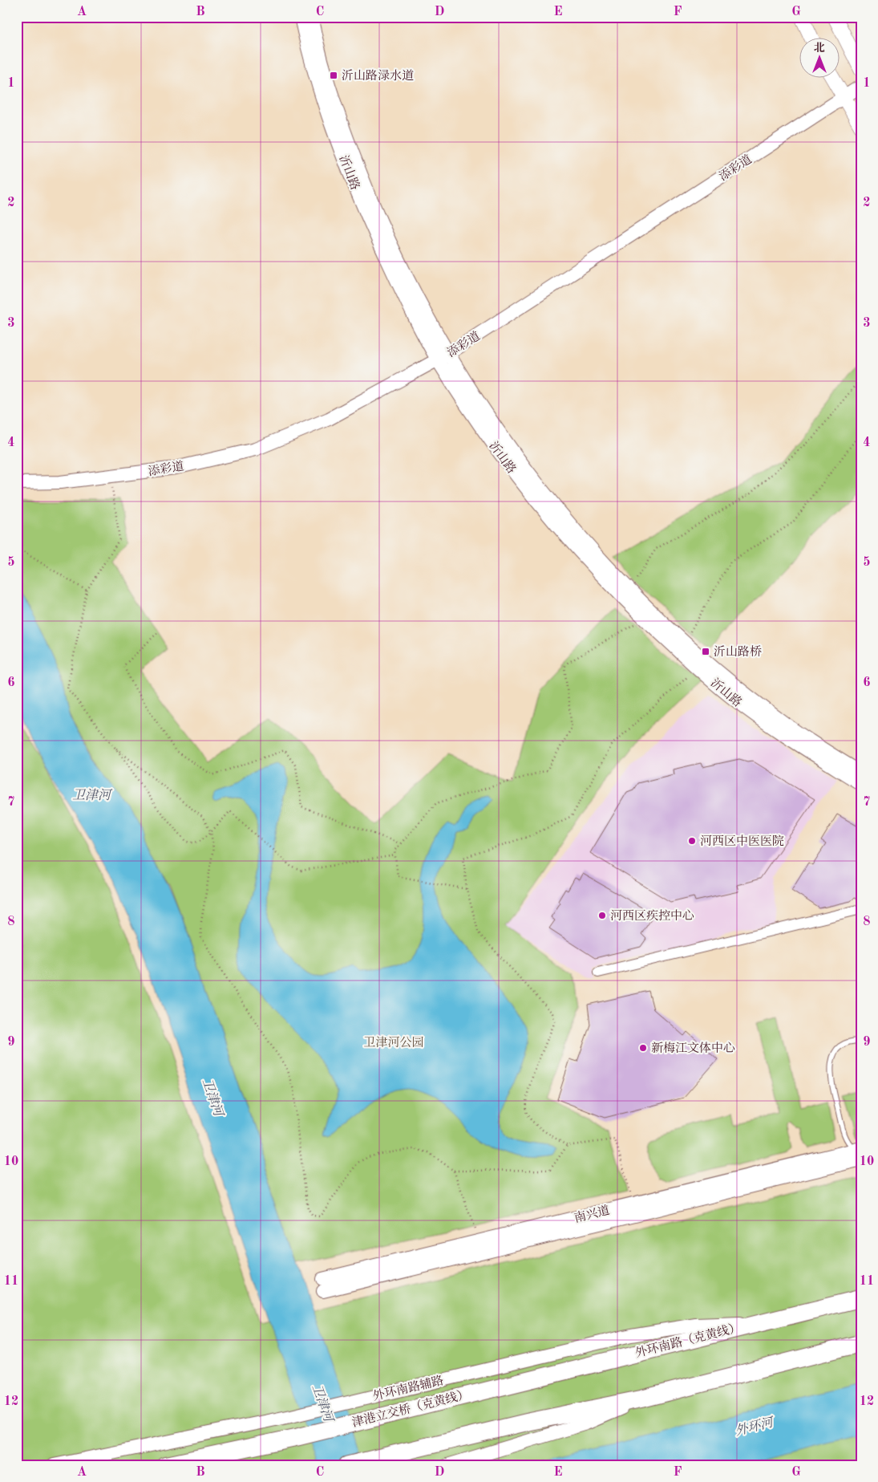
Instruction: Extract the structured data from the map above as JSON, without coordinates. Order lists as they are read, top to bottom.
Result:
{
  "streets": {
    "highway": ["外环南路（克黄线）", "津港立交桥（克黄线）"],
    "street": [
      "添彩道",
      "沂山路",
      "南兴道",
      "外环南路辅路"
    ]
  },
  "crossings": [
    ["添彩道", "沂山路"],
    ["外环南路（克黄线）", "外环南路辅路"],
    ["外环南路（克黄线）", "津港立交桥（克黄线）"]
  ],
  "water": ["卫津河", "外环河"],
  "parks": ["卫津河公园"],
  "places": {
    "transit": ["沂山路渌水道", "沂山路桥"],
    "other": ["河西区中医医院", "河西区疾控中心", "新梅江文体中心"]
  },
  "north": "top",
  "grid": {
    "columns": [
      "A",
      "B",
      "C",
      "D",
      "E",
      "F",
      "G"
    ],
    "rows": [
      "1",
      "2",
      "3",
      "4",
      "5",
      "6",
      "7",
      "8",
      "9",
      "10",
      "11",
      "12"
    ]
  }
}
